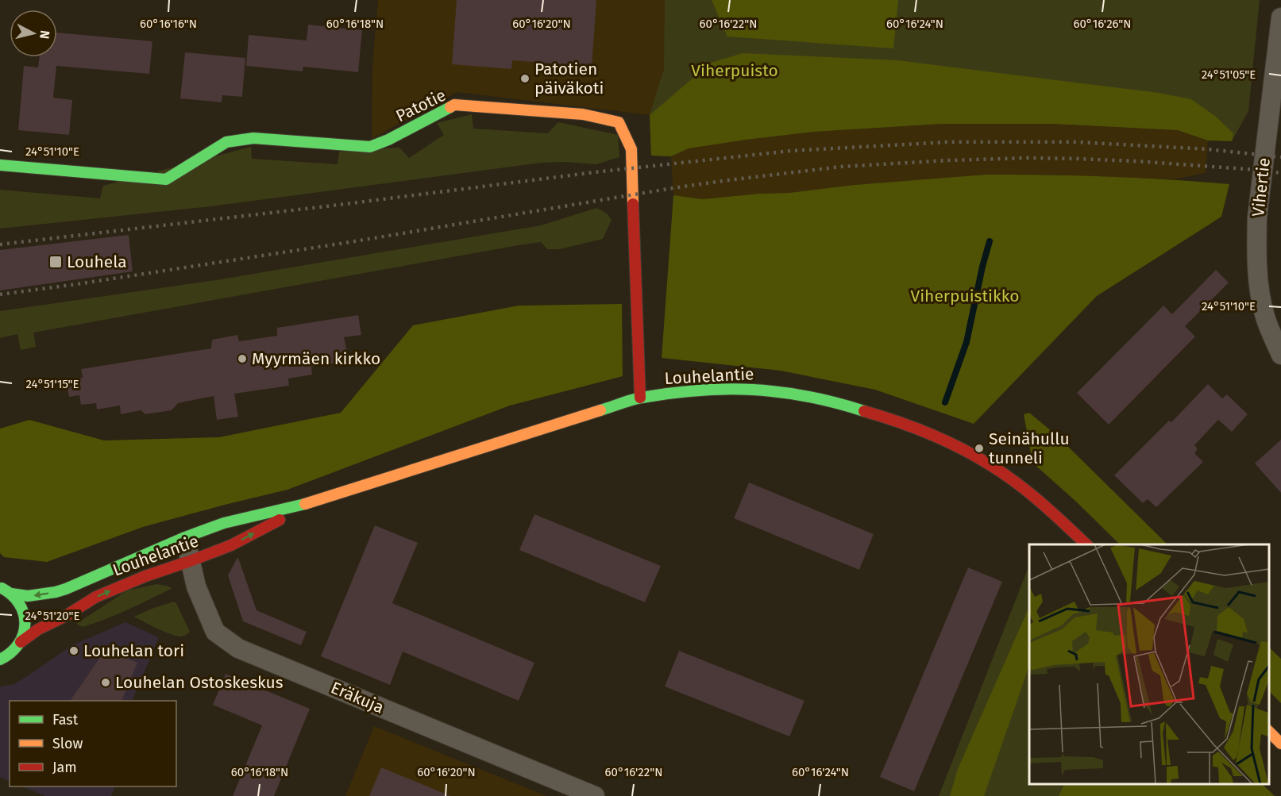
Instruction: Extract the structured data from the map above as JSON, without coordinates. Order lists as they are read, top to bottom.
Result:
{
  "streets": {
    "main road": ["Patotie", "Louhelantie"],
    "street": ["Vihertie", "Eräkuja"]
  },
  "crossings": [
    ["Patotie", "Louhelantie"],
    ["Louhelantie", "Eräkuja"]
  ],
  "parks": ["Viherpuisto", "Viherpuistikko"],
  "places": {
    "other": [
      "Patotien päiväkoti",
      "Myyrmäen kirkko",
      "Seinähullu tunneli",
      "Louhelan tori",
      "Louhelan Ostoskeskus"
    ],
    "transit": ["Louhela"]
  },
  "legend": ["Fast", "Slow", "Jam"],
  "north": "right",
  "coordinates": [
    "60°16'16\"N",
    "60°16'18\"N",
    "60°16'20\"N",
    "60°16'22\"N",
    "60°16'24\"N",
    "60°16'26\"N",
    "24°51'05\"E",
    "24°51'10\"E",
    "24°51'15\"E",
    "24°51'20\"E"
  ]
}
